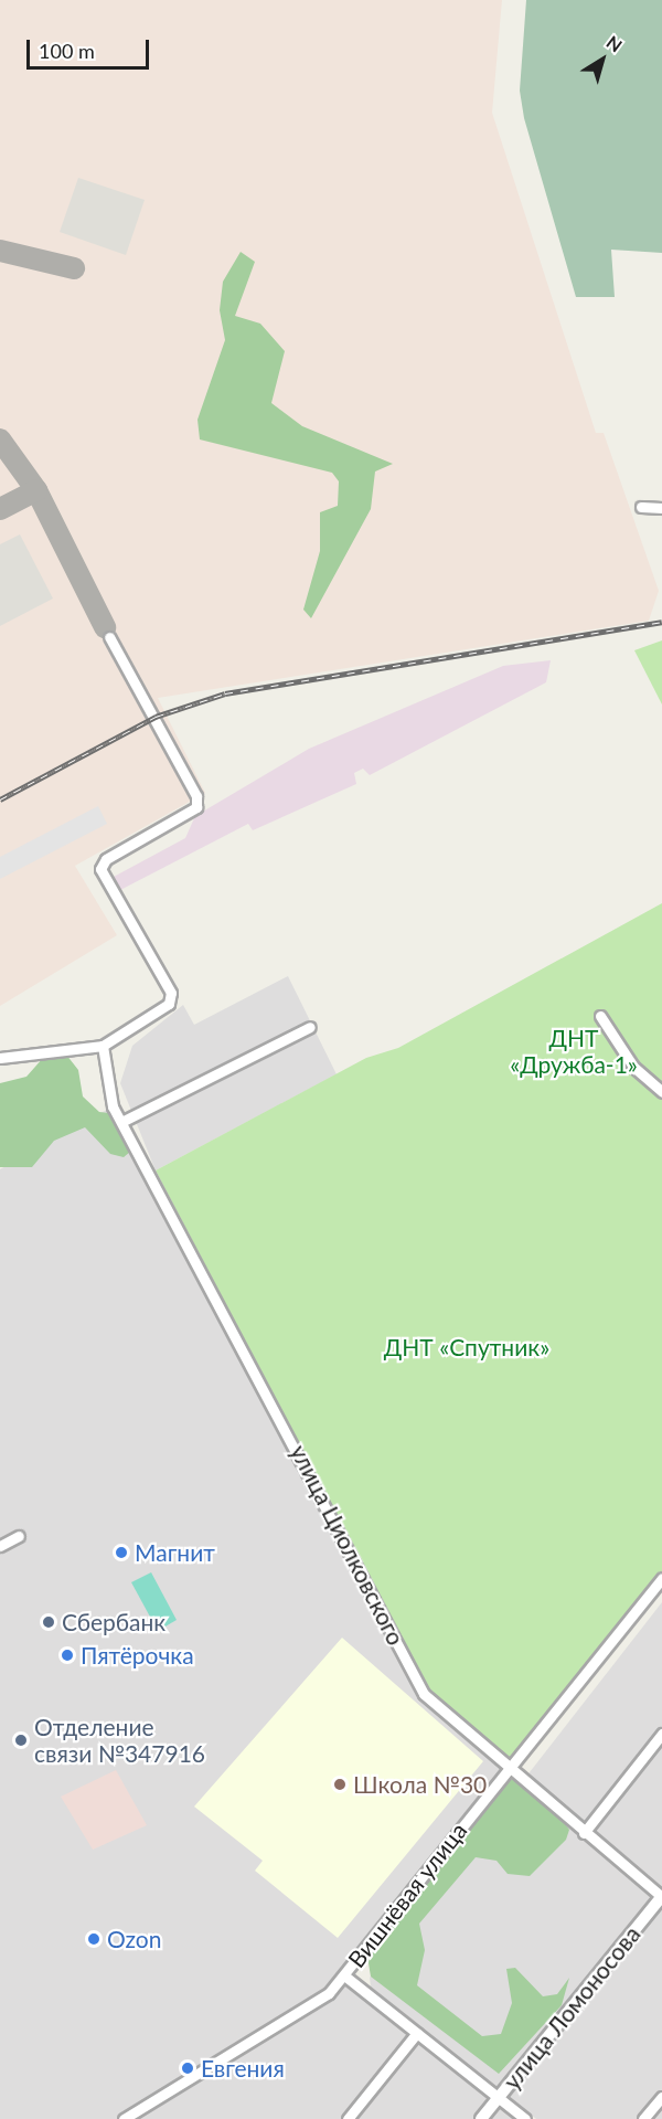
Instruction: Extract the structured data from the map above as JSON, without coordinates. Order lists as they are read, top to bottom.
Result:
{
  "streets": {
    "street": ["улица Циолковского", "Вишнёвая улица", "улица Ломоносова"]
  },
  "crossings": [
    ["улица Циолковского", "Вишнёвая улица"],
    ["улица Циолковского", "улица Ломоносова"]
  ],
  "parks": ["ДНТ «Дружба-1»", "ДНТ «Спутник»"],
  "places": [
    "Магнит",
    "Сбербанк",
    "Пятёрочка",
    "Отделение связи №347916",
    "Школа №30",
    "Ozon",
    "Евгения"
  ],
  "scale_bar": "100 m",
  "north": "top right"
}
